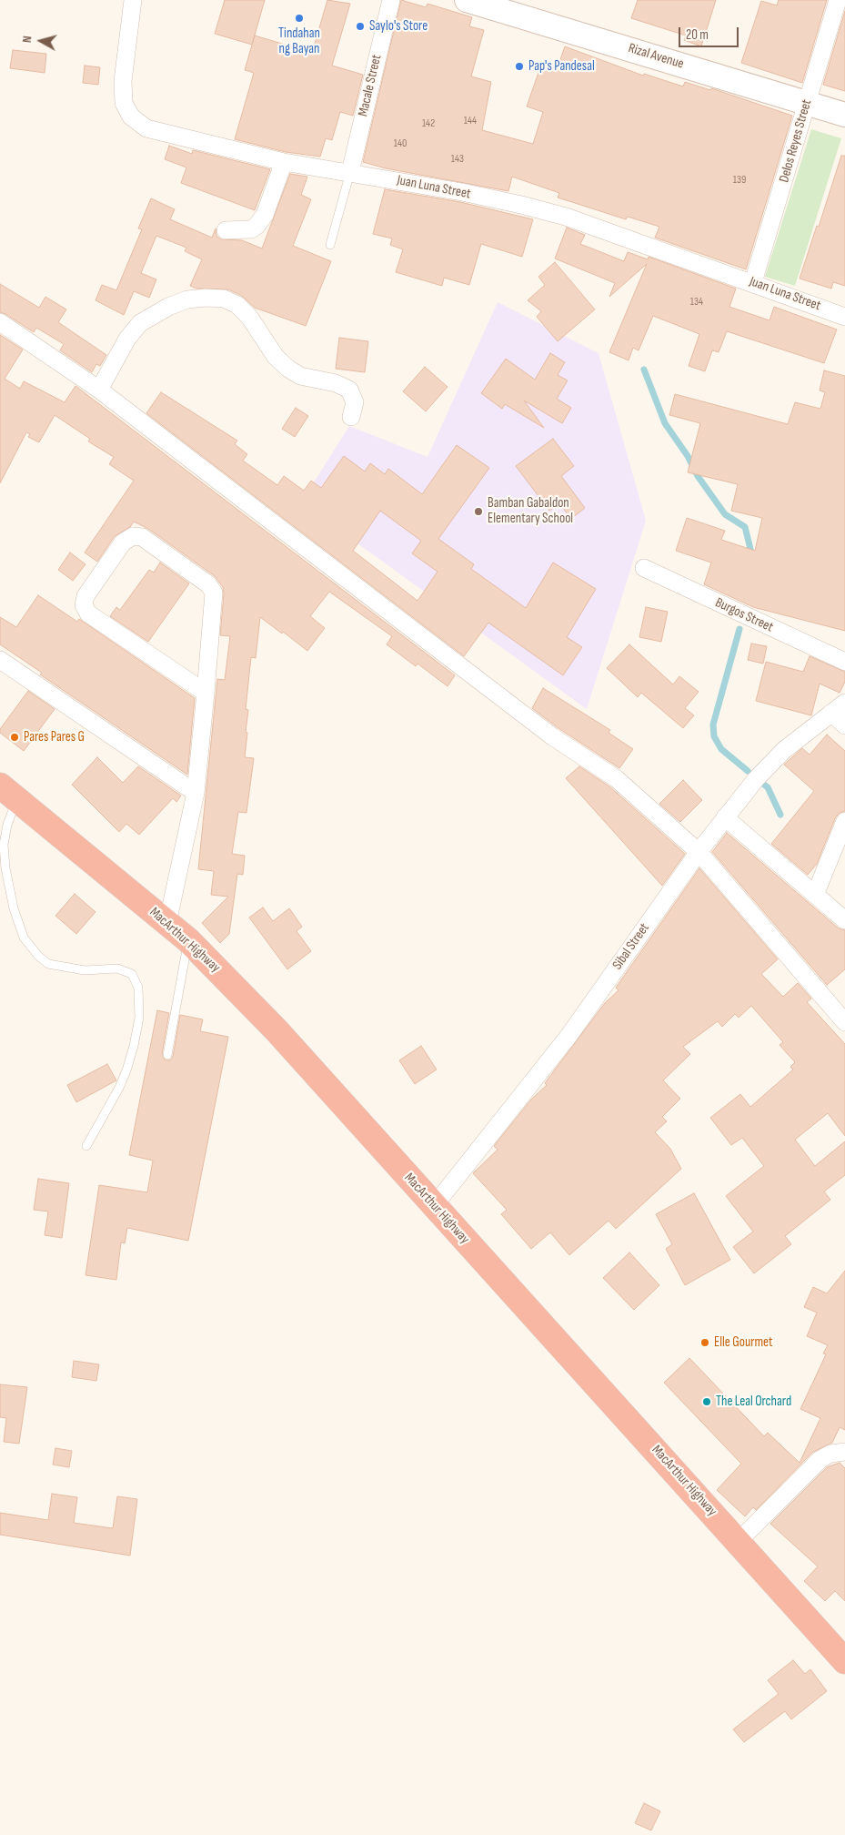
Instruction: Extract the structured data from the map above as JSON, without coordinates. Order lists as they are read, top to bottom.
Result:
{
  "streets": {
    "highway": ["MacArthur Highway"],
    "street": [
      "Rizal Avenue",
      "Macale Street",
      "Delos Reyes Street",
      "Juan Luna Street",
      "Burgos Street",
      "Sibal Street"
    ]
  },
  "crossings": [
    ["Rizal Avenue", "Delos Reyes Street"],
    ["Macale Street", "Juan Luna Street"],
    ["Delos Reyes Street", "Juan Luna Street"],
    ["MacArthur Highway", "Sibal Street"]
  ],
  "places": [
    "Tindahan ng Bayan",
    "Saylo's Store",
    "Pap's Pandesal",
    "Bamban Gabaldon Elementary School",
    "Pares Pares G",
    "Elle Gourmet",
    "The Leal Orchard"
  ],
  "house_numbers": [
    "144",
    "142",
    "140",
    "143",
    "139",
    "134"
  ],
  "scale_bar": "20 m",
  "north": "left"
}
